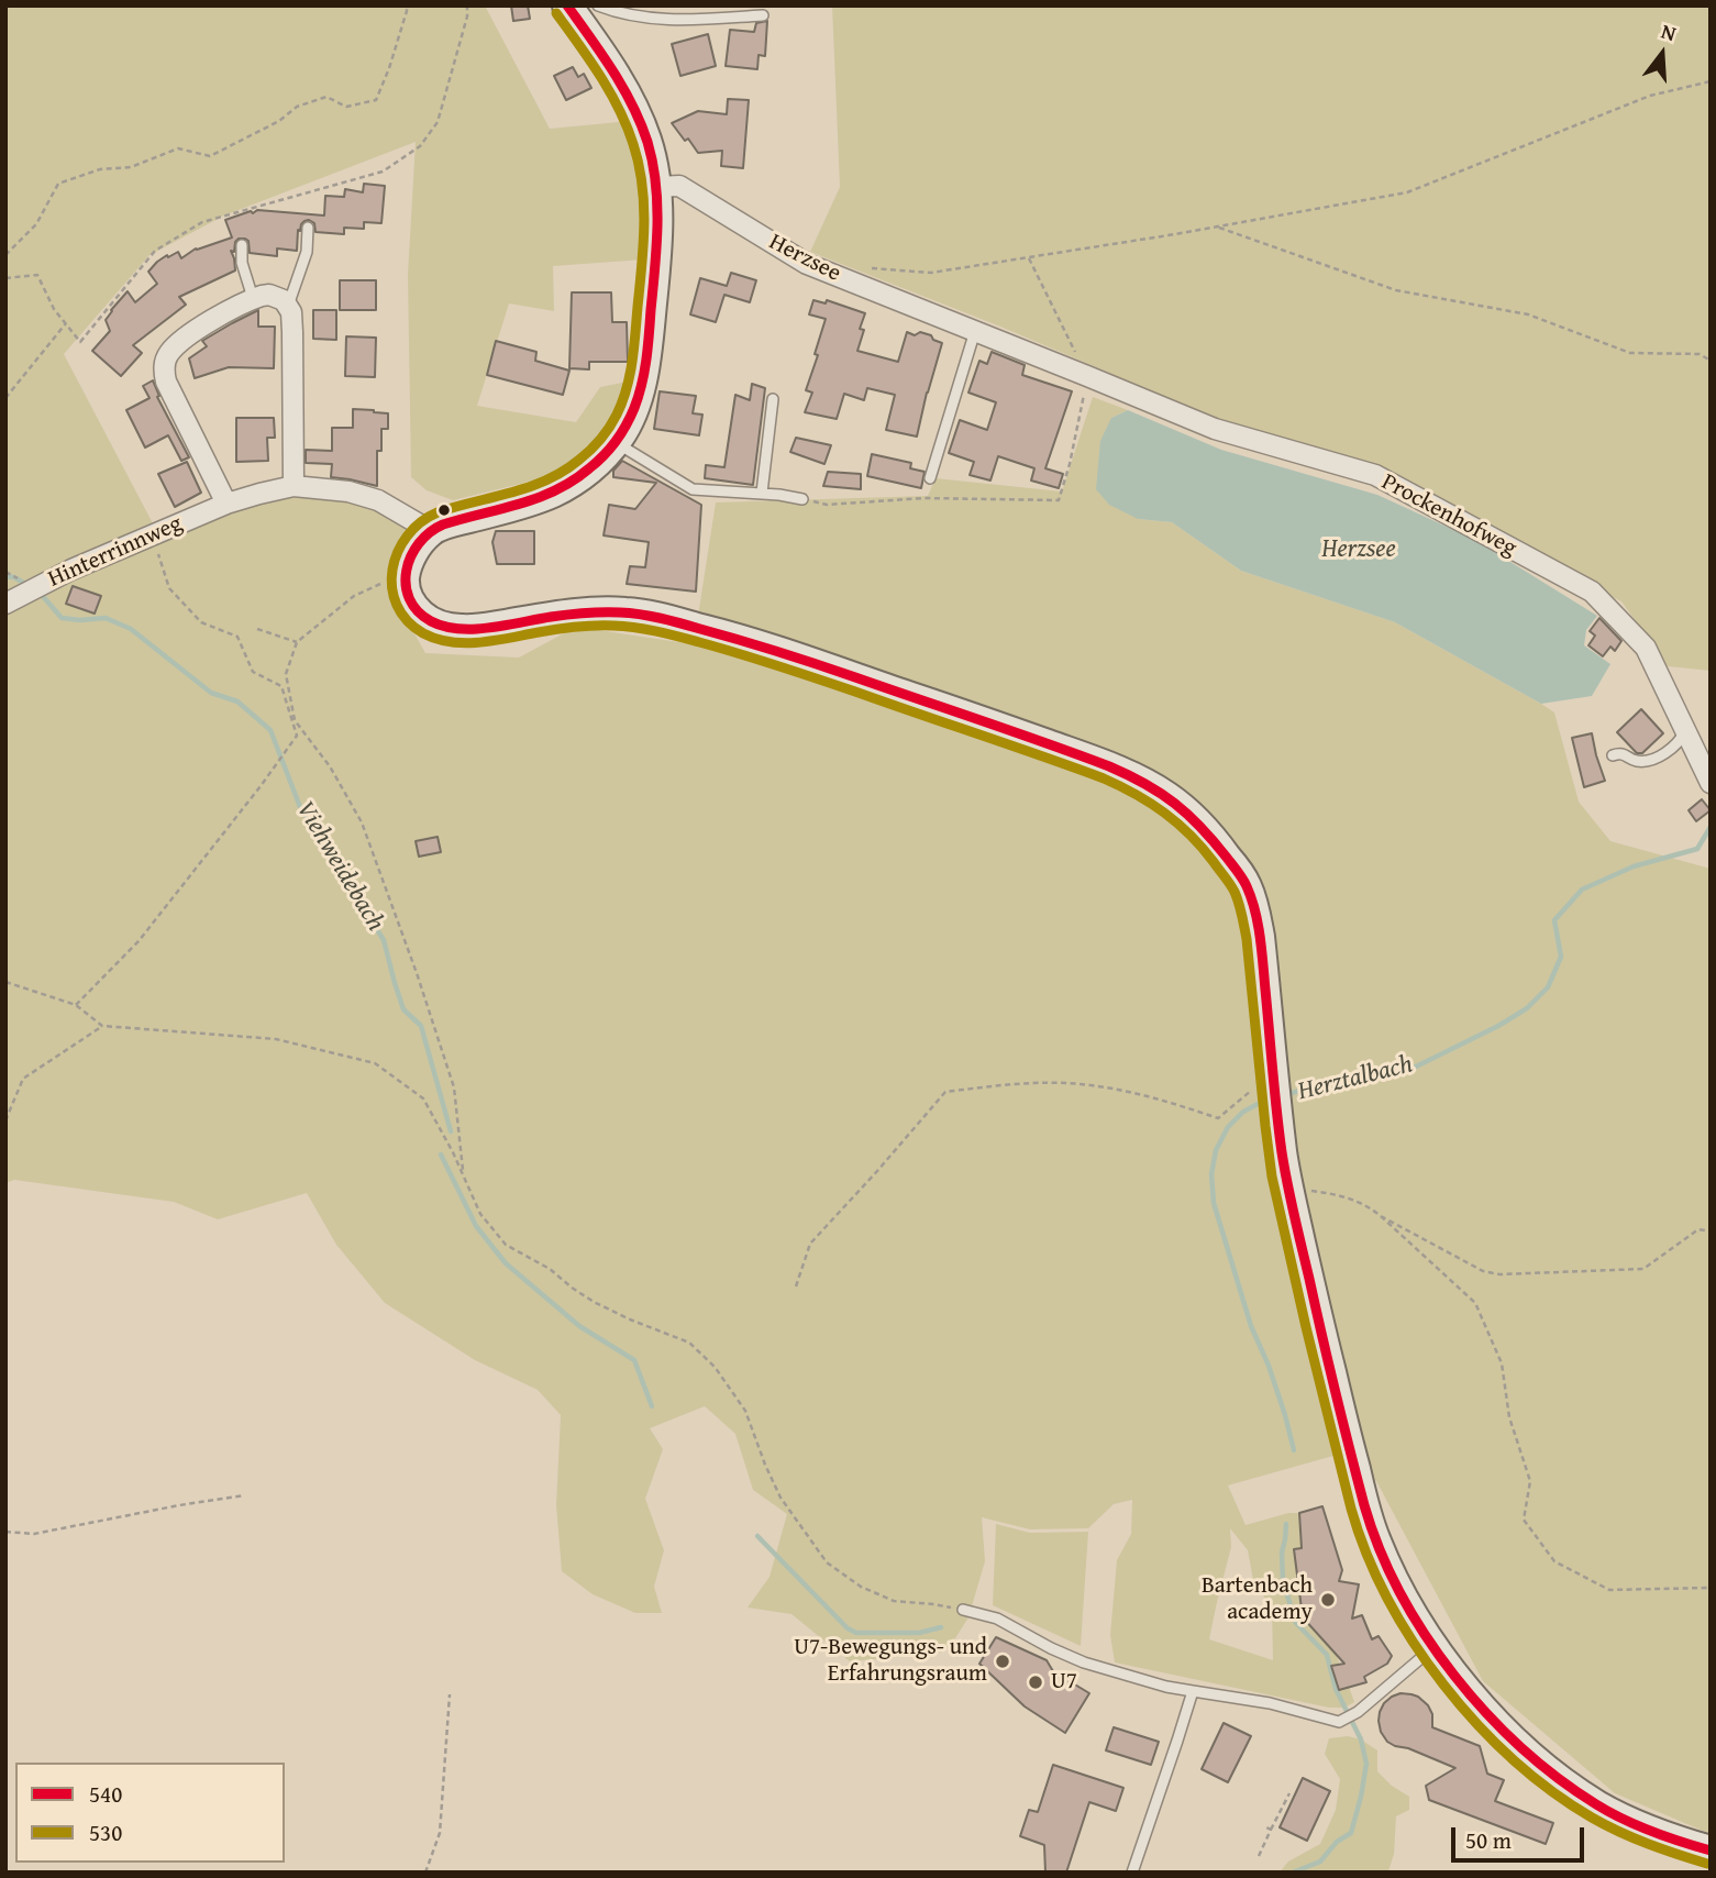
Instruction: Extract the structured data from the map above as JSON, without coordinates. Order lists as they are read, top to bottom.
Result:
{
  "streets": {
    "street": ["Herzsee", "Prockenhofweg", "Hinterrinnweg"]
  },
  "crossings": [
    ["Herzsee", "Prockenhofweg"]
  ],
  "water": ["Herzsee", "Viehweidebach", "Herztalbach"],
  "places": ["Bartenbach academy", "U7-Bewegungs- und Erfahrungsraum", "U7"],
  "lines": ["transit line 540", "transit line 530"],
  "legend": ["540", "530"],
  "scale_bar": "50 m",
  "north": "top"
}
